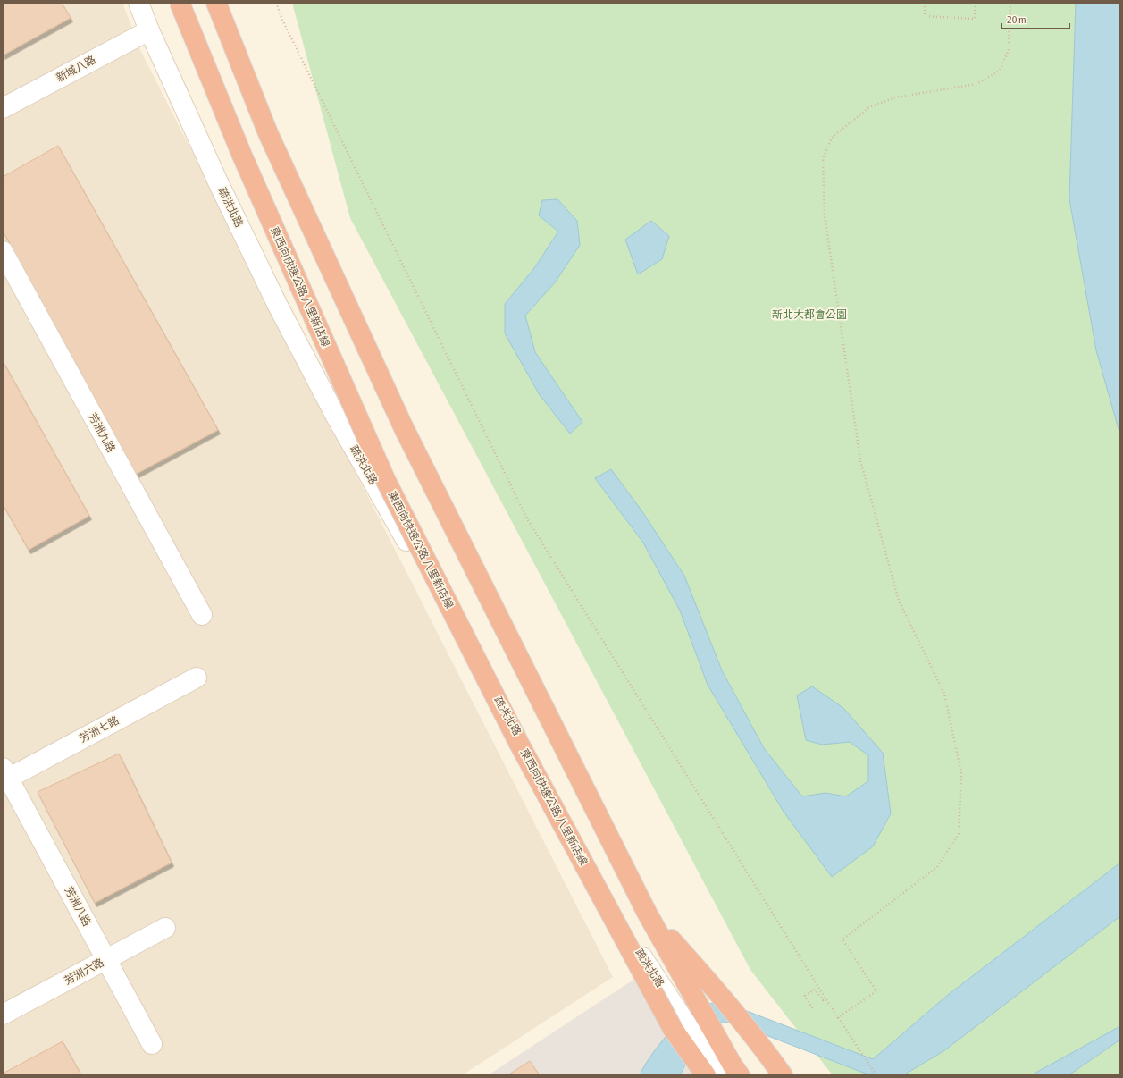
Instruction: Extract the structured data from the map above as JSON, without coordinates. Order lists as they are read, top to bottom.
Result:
{
  "streets": {
    "highway": ["東西向快速公路 八里新店線"],
    "street": [
      "新城八路",
      "疏洪北路",
      "芳洲九路",
      "芳洲七路",
      "芳洲八路",
      "芳洲六路"
    ]
  },
  "crossings": [
    ["新城八路", "疏洪北路"],
    ["芳洲七路", "芳洲八路"],
    ["芳洲八路", "芳洲六路"]
  ],
  "parks": ["新北大都會公園"],
  "scale_bar": "20 m"
}
